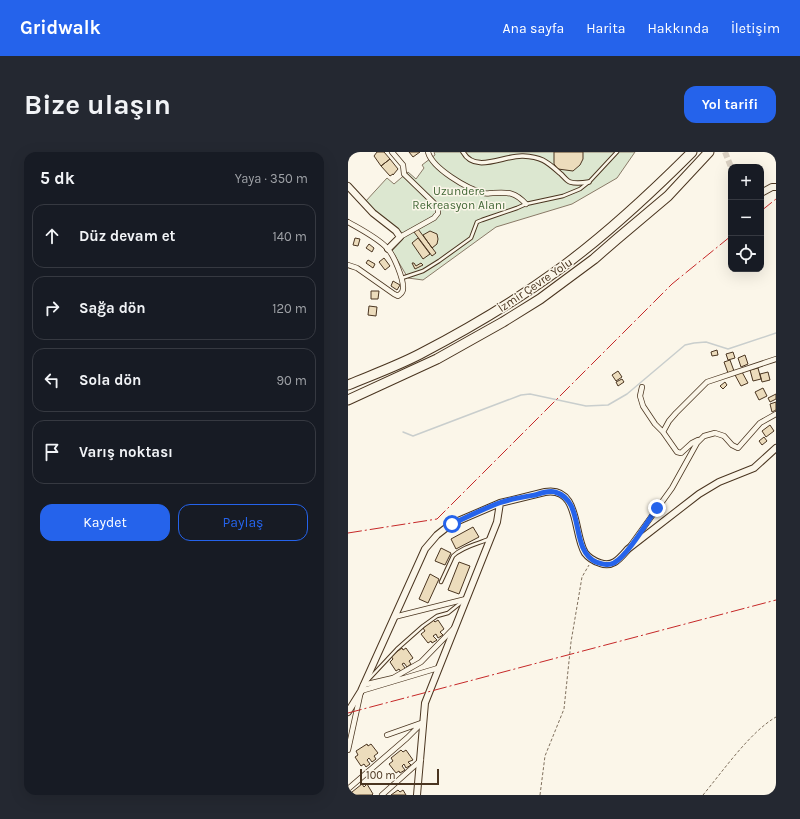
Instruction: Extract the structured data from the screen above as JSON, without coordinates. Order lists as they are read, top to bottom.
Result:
{
  "streets": {
    "highway": ["İzmir Çevre Yolu"]
  },
  "parks": ["Uzundere Rekreasyon Alanı"],
  "scale_bar": "100 m",
  "page": {
    "header": "Gridwalk",
    "nav": [
      "Ana sayfa",
      "Harita",
      "Hakkında",
      "İletişim"
    ],
    "buttons": [
      "Yol tarifi",
      ["Kaydet", "Paylaş"]
    ],
    "title": "Bize ulaşın",
    "heading": ["5 dk", "Yaya · 350 m"],
    "map_buttons": ["+", "−"],
    "list": [
      ["Düz devam et", "140 m"],
      ["Sağa dön", "120 m"],
      ["Sola dön", "90 m"],
      "Varış noktası"
    ],
    "scale": "100 m"
  }
}
